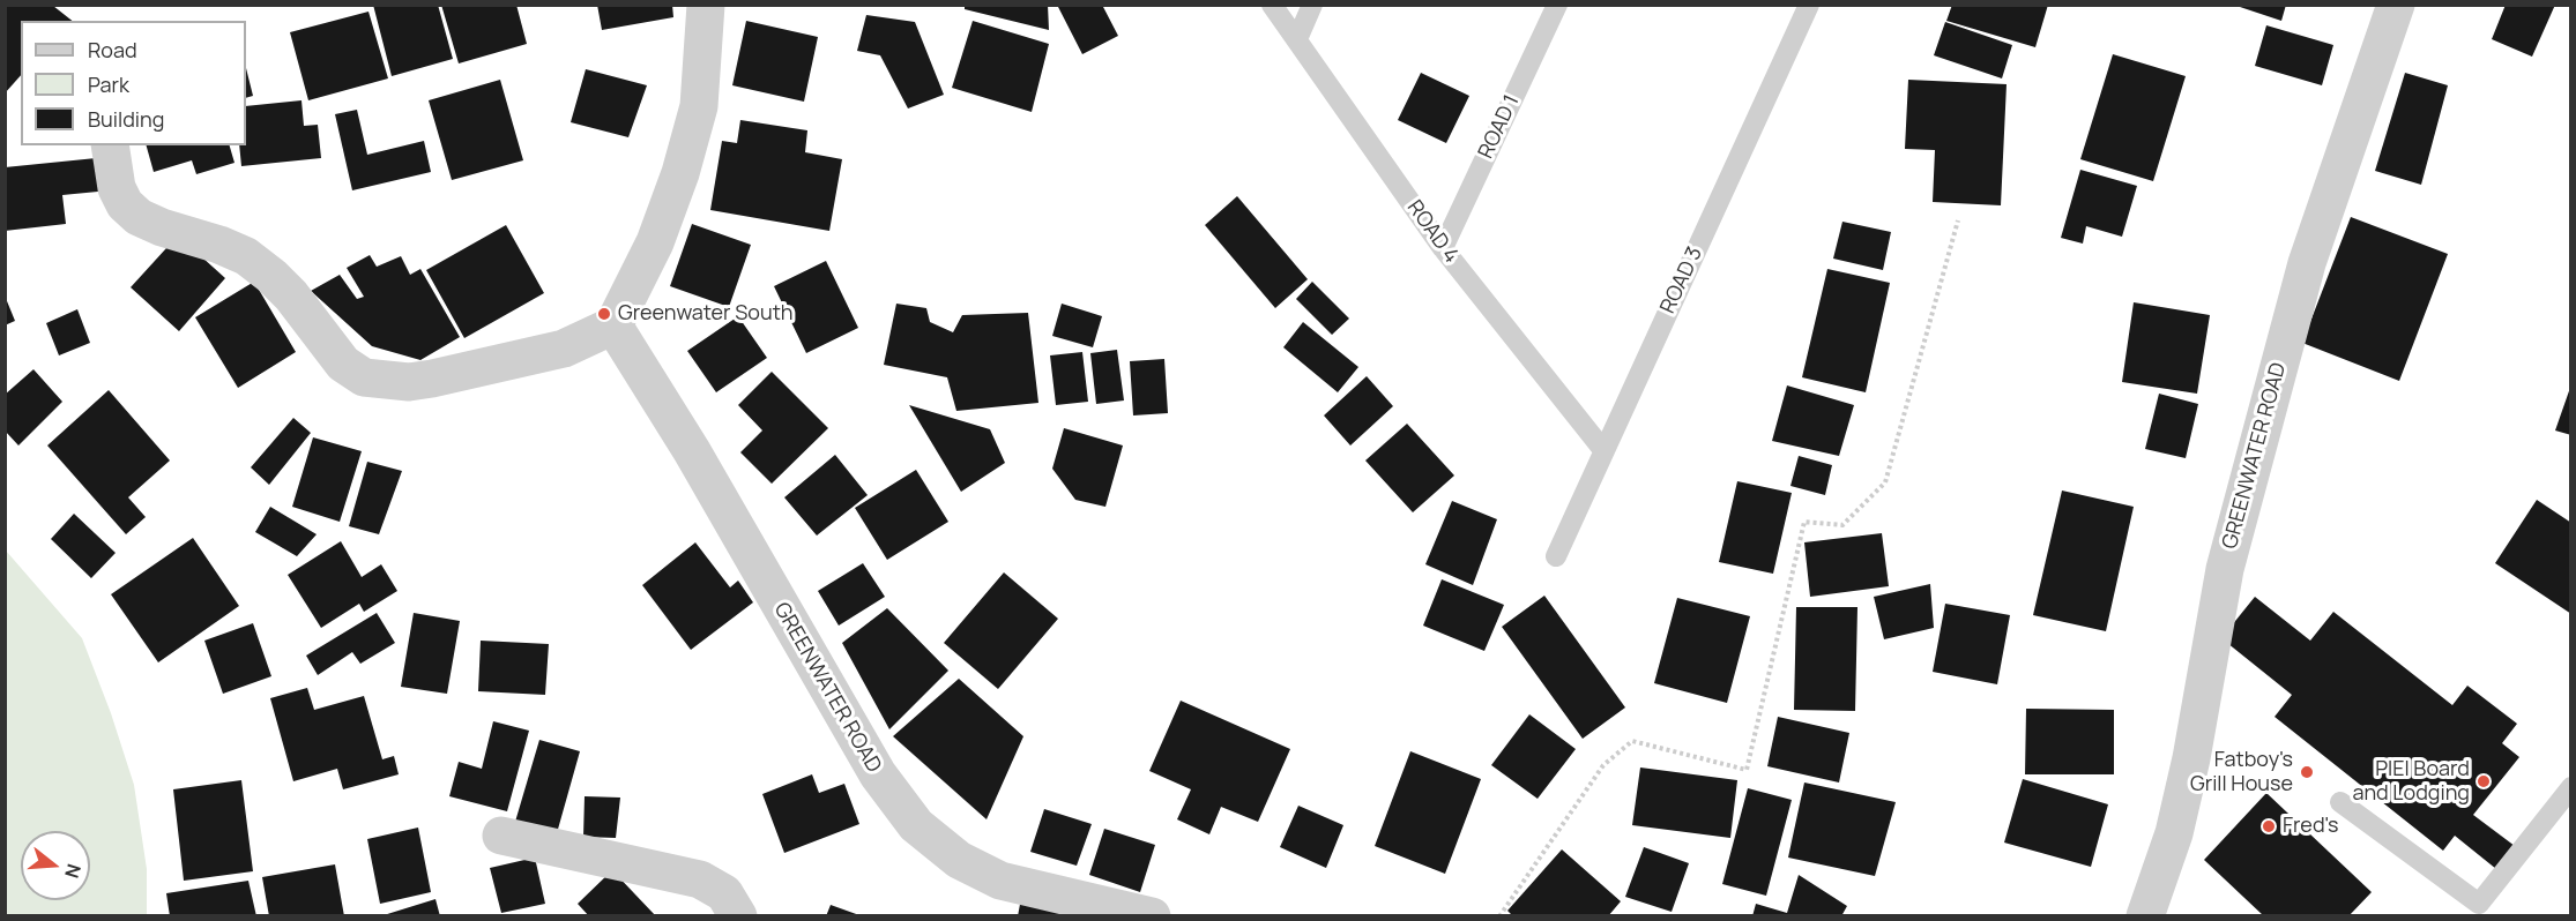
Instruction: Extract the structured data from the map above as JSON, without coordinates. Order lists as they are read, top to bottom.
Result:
{
  "streets": {
    "street": ["GREENWATER ROAD"],
    "lane": ["ROAD 1", "ROAD 4", "ROAD 3"]
  },
  "crossings": [
    ["ROAD 1", "ROAD 4"],
    ["ROAD 4", "ROAD 3"]
  ],
  "places": [
    "Greenwater South",
    "Fatboy's Grill House",
    "PIEI Board and Lodging",
    "Fred's"
  ],
  "legend": ["Road", "Park", "Building"],
  "north": "right"
}
